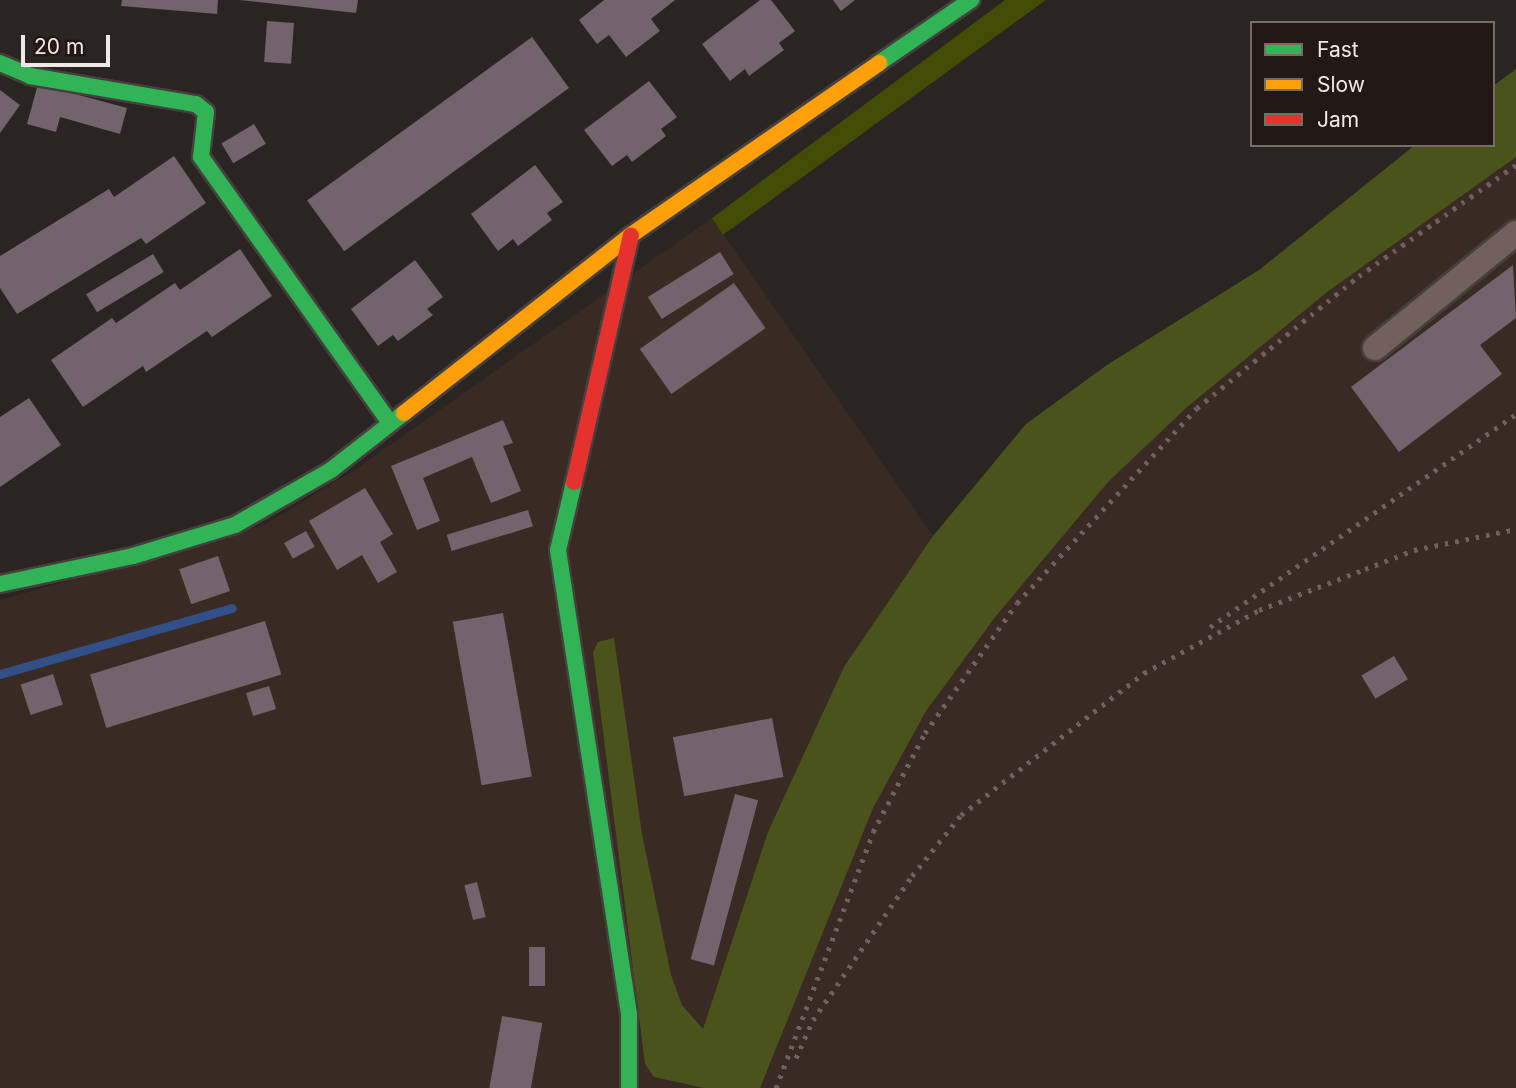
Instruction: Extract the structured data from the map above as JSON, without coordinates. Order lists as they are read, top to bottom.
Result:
{
  "legend": ["Fast", "Slow", "Jam"],
  "scale_bar": "20 m"
}
